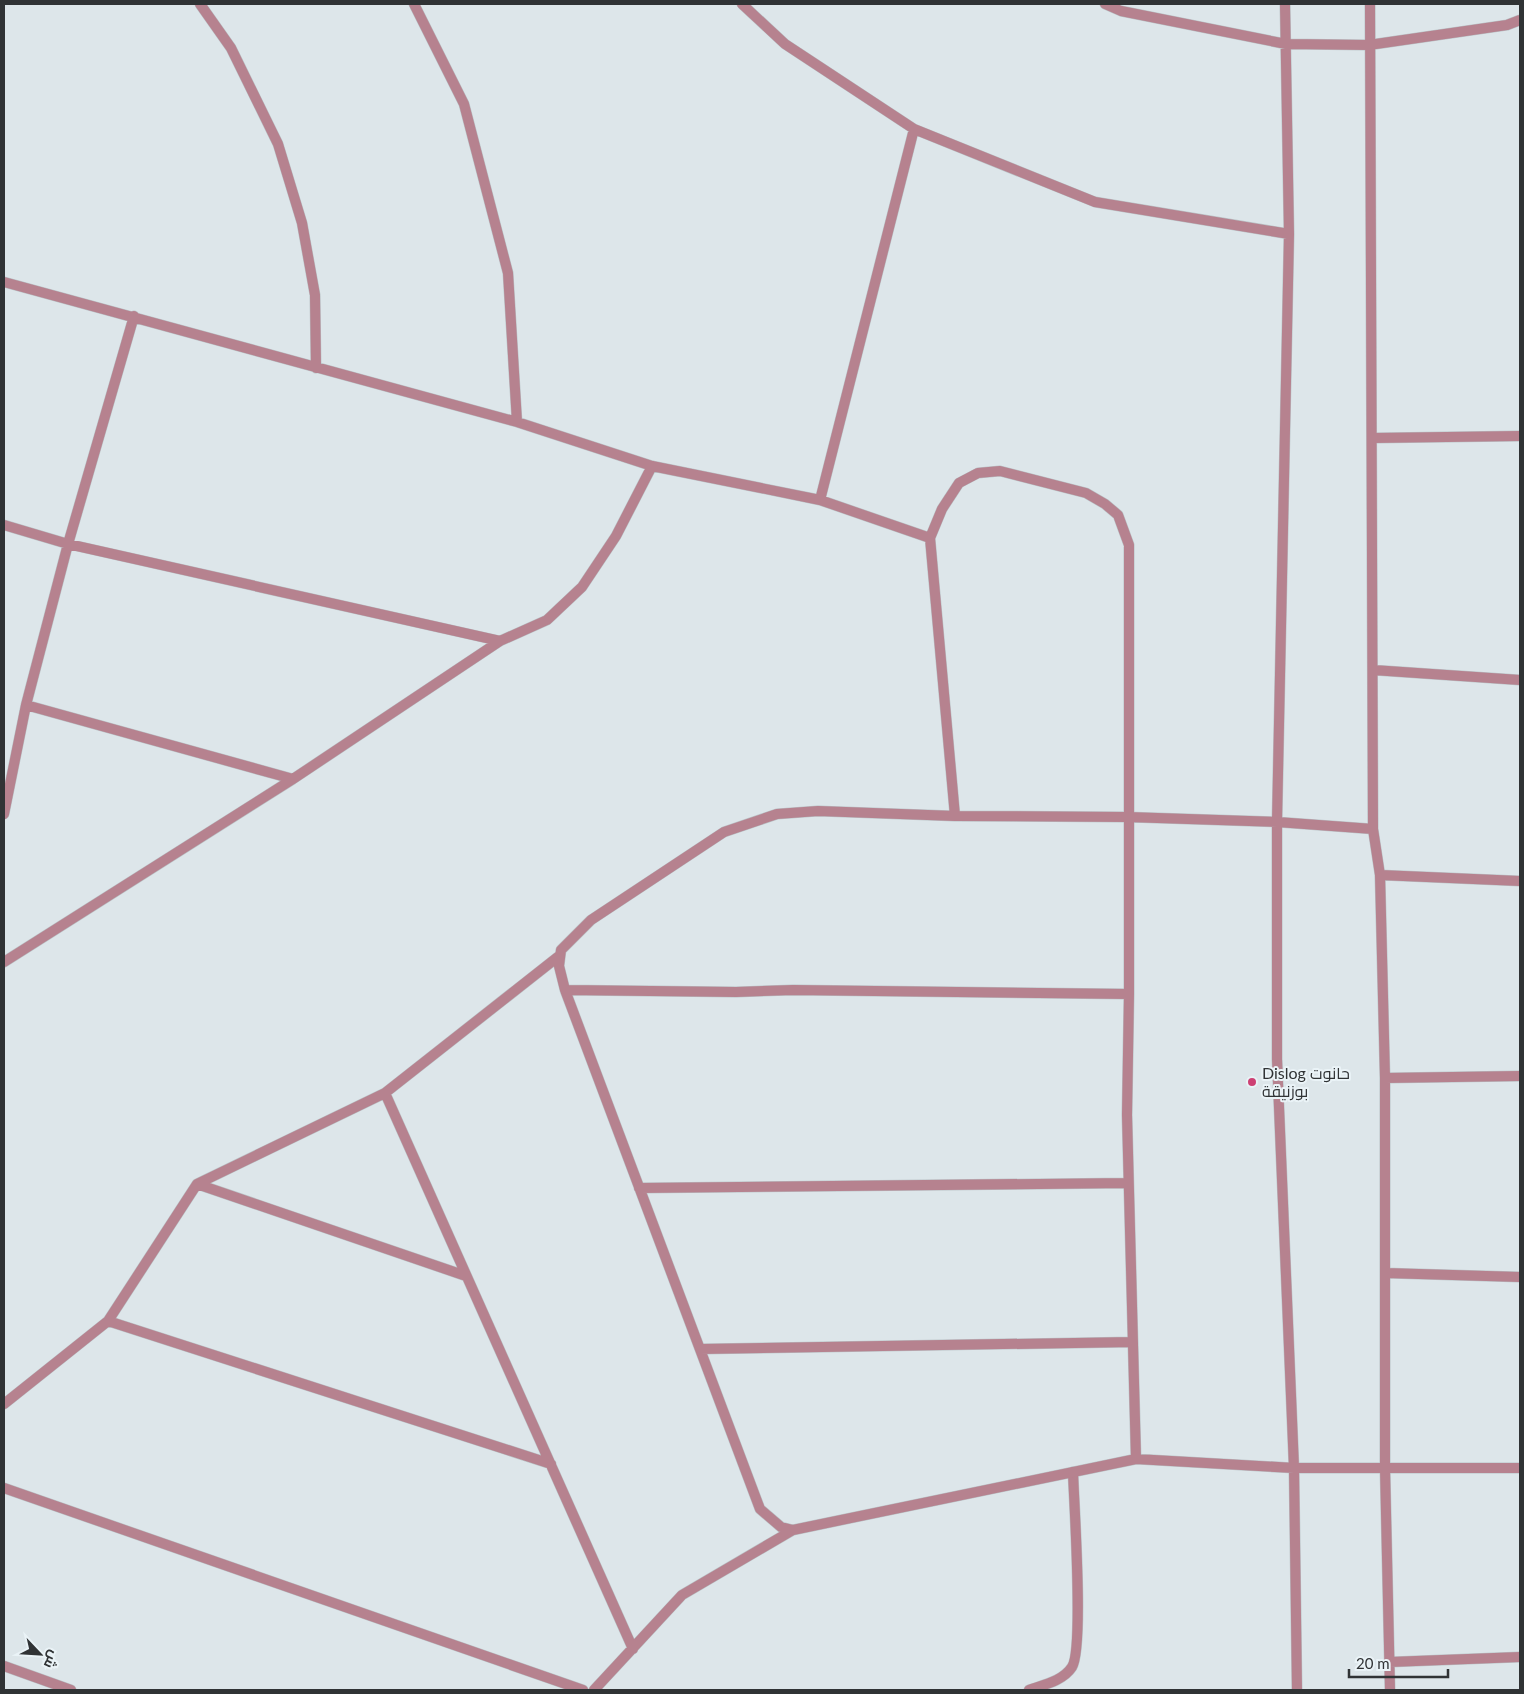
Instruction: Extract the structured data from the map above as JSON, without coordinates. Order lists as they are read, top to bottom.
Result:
{
  "places": ["Dislog حانوت بوزنيقة"],
  "scale_bar": "20 m",
  "north": "bottom right"
}
